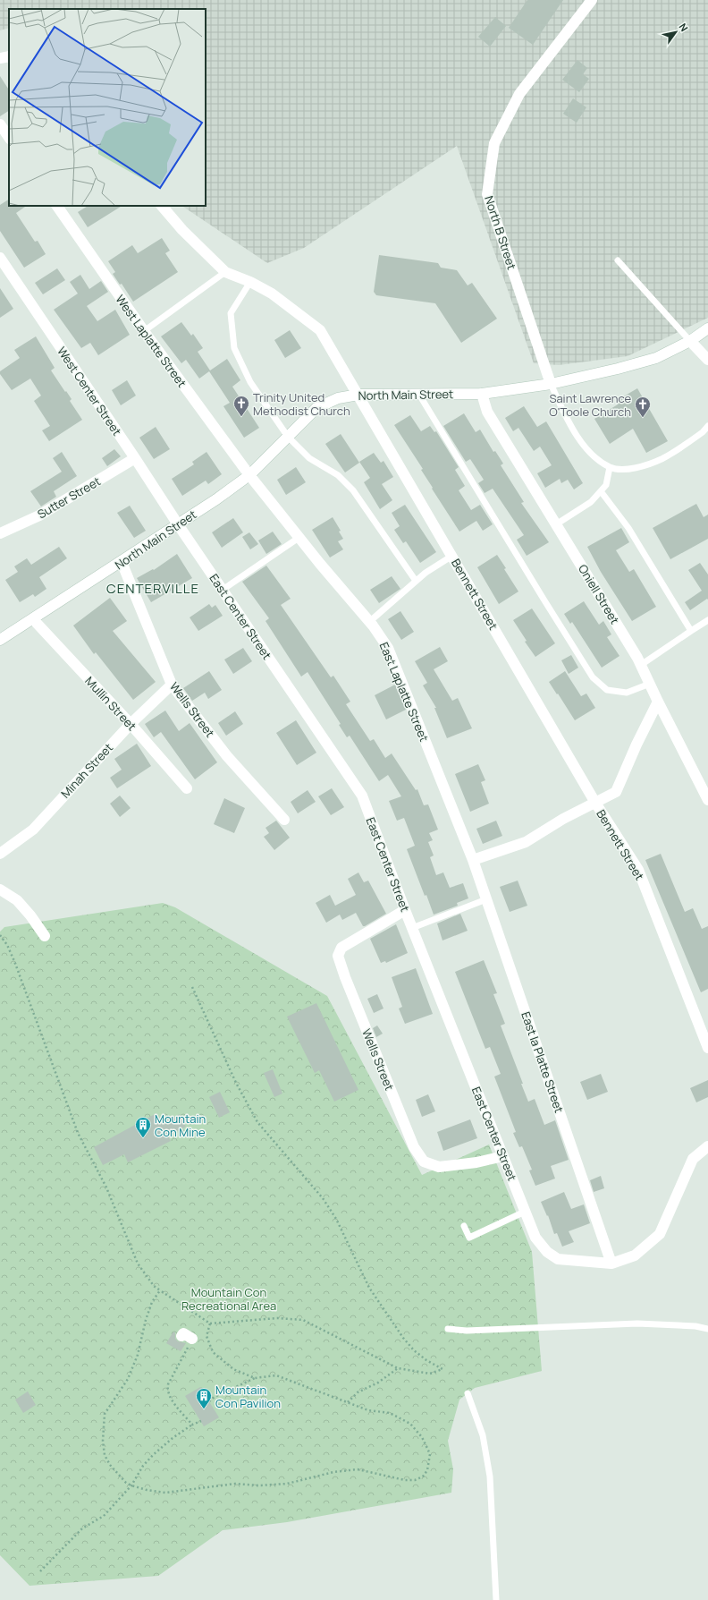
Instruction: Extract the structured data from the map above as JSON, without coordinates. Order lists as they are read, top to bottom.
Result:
{
  "streets": {
    "street": [
      "North B Street",
      "West Laplatte Street",
      "West Center Street",
      "North Main Street",
      "Sutter Street",
      "Bennett Street",
      "Oniell Street",
      "East Center Street",
      "East Laplatte Street",
      "Mullin Street",
      "Wells Street",
      "Minah Street",
      "East la Platte Street"
    ]
  },
  "crossings": [
    ["North B Street", "North Main Street"],
    ["West Laplatte Street", "North Main Street"],
    ["West Laplatte Street", "East Laplatte Street"],
    ["West Center Street", "North Main Street"],
    ["West Center Street", "Sutter Street"],
    ["West Center Street", "East Center Street"],
    ["North Main Street", "Bennett Street"],
    ["North Main Street", "Oniell Street"],
    ["North Main Street", "East Center Street"],
    ["North Main Street", "East Laplatte Street"],
    ["North Main Street", "Mullin Street"],
    ["North Main Street", "Wells Street"],
    ["East Center Street", "Wells Street"],
    ["East Center Street", "East la Platte Street"],
    ["East Laplatte Street", "East la Platte Street"],
    ["Mullin Street", "Minah Street"],
    ["Wells Street", "Minah Street"]
  ],
  "districts": ["CENTERVILLE"],
  "parks": ["Mountain Con Recreational Area"],
  "places": {
    "church": ["Trinity United Methodist Church", "Saint Lawrence O'Toole Church"],
    "building": ["Mountain Con Mine", "Mountain Con Pavilion"]
  },
  "north": "top right"
}
